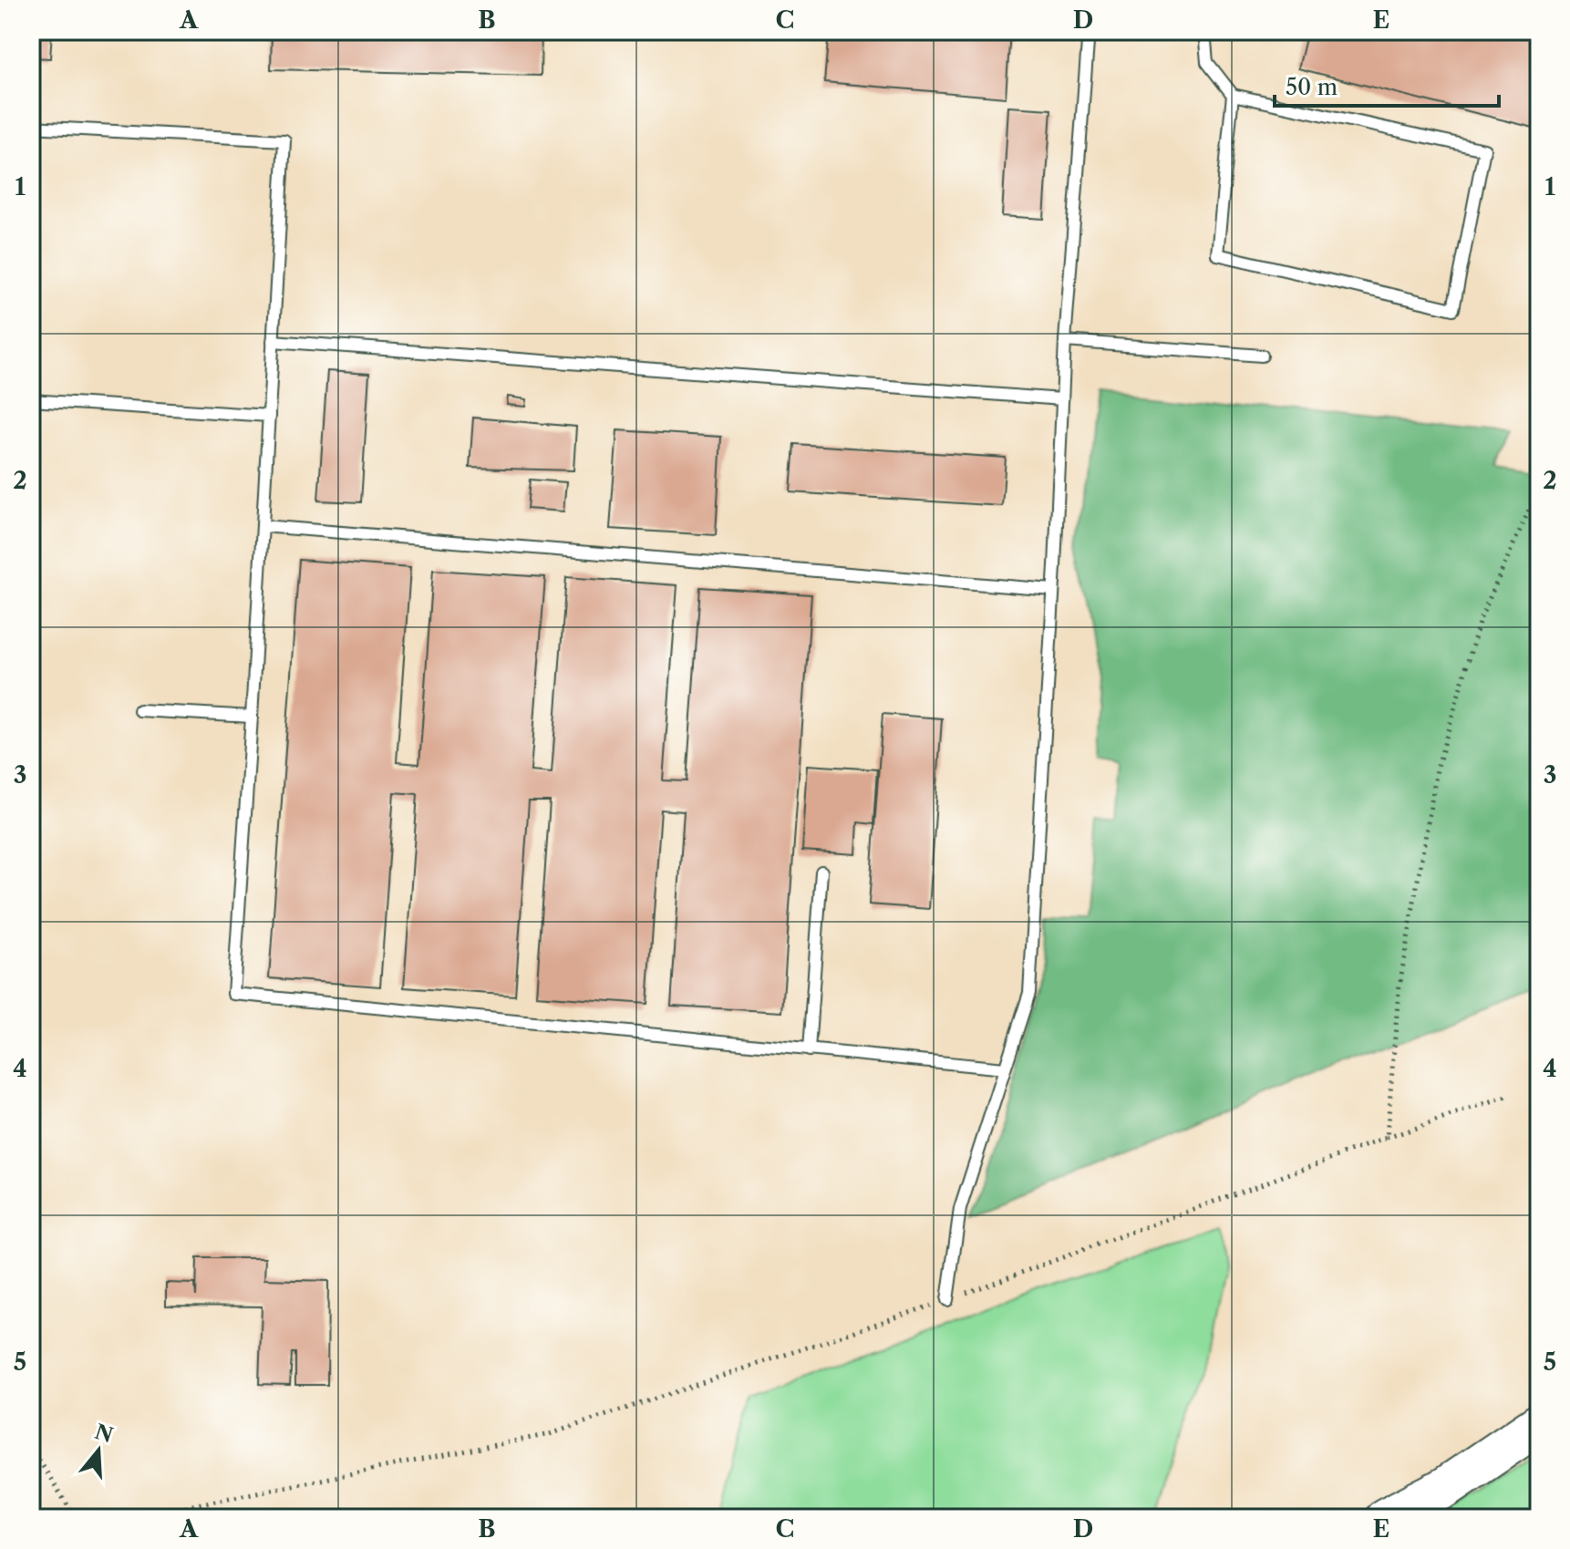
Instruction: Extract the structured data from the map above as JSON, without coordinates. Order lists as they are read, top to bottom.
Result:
{
  "scale_bar": "50 m",
  "north": "top",
  "grid": {
    "columns": [
      "A",
      "B",
      "C",
      "D",
      "E"
    ],
    "rows": [
      "1",
      "2",
      "3",
      "4",
      "5"
    ]
  }
}
